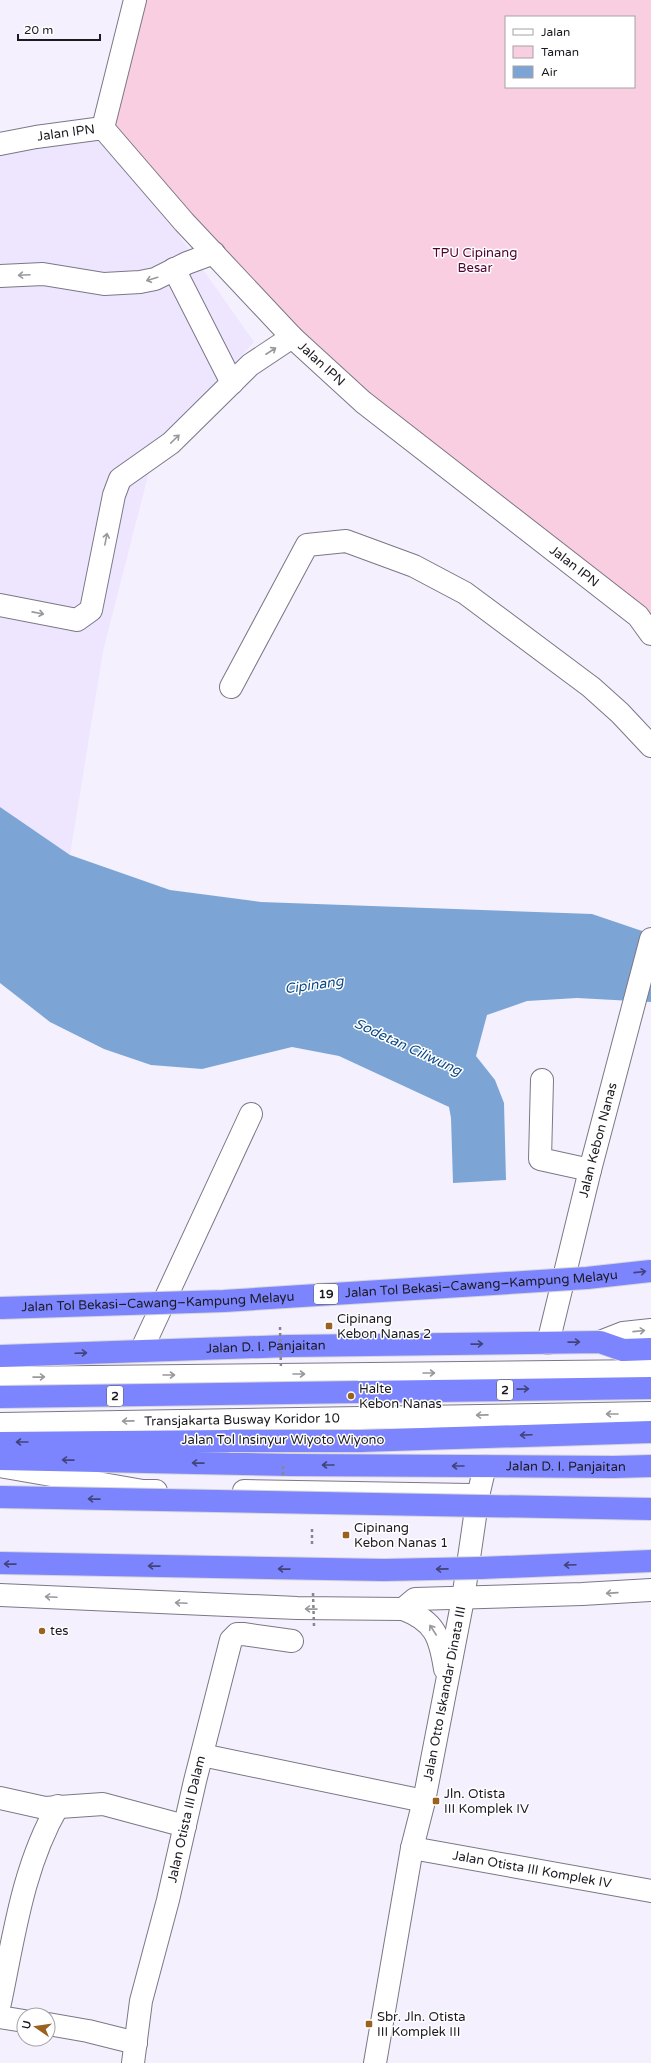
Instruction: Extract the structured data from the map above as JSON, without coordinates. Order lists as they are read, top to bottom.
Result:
{
  "streets": {
    "highway": [
      "Jalan Tol Bekasi–Cawang–Kampung Melayu",
      "19",
      "Jalan D. I. Panjaitan",
      "2",
      "Jalan Tol Insinyur Wiyoto Wiyono"
    ],
    "street": [
      "Jalan IPN",
      "Jalan Kebon Nanas",
      "Transjakarta Busway Koridor 10",
      "Jalan Otto Iskandar Dinata III",
      "Jalan Otista III Dalam",
      "Jalan Otista III Komplek IV"
    ]
  },
  "crossings": [
    ["Jalan Kebon Nanas", "Jalan D. I. Panjaitan"],
    ["Jalan D. I. Panjaitan", "Jalan Otto Iskandar Dinata III"],
    ["Jalan Otto Iskandar Dinata III", "Jalan Otista III Komplek IV"]
  ],
  "water": ["Cipinang", "Sodetan Ciliwung"],
  "parks": ["TPU Cipinang Besar"],
  "places": {
    "transit": [
      "Cipinang Kebon Nanas 2",
      "Cipinang Kebon Nanas 1",
      "Jln. Otista III Komplek IV",
      "Sbr. Jln. Otista III Komplek III"
    ],
    "other": ["Halte Kebon Nanas", "tes"]
  },
  "legend": ["Jalan", "Taman", "Air"],
  "scale_bar": "20 m",
  "north": "left"
}
